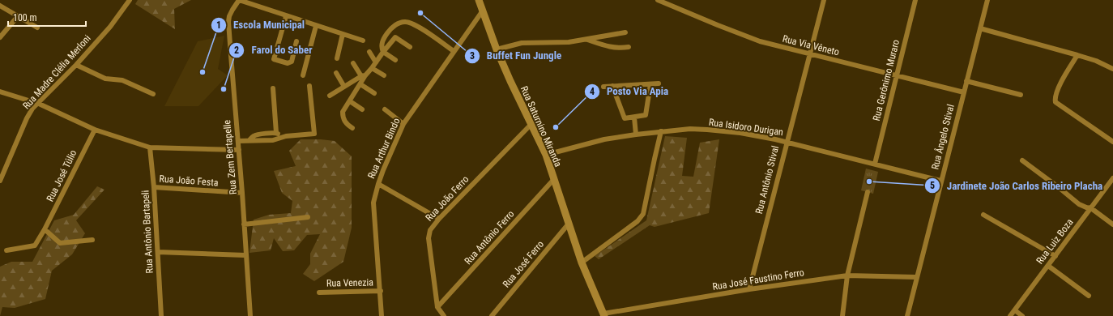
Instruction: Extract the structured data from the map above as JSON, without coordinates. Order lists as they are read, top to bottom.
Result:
{
  "streets": {
    "main road": ["Rua Saturnino Miranda"],
    "street": [
      "Rua Via Vêneto",
      "Rua Madre Clélia Merloni",
      "Rua Gerônimo Muraro",
      "Rua Isidoro Durigan",
      "Rua Ângelo Stival",
      "Rua Arthur Bindo",
      "Rua Zem Bertapelle",
      "Rua José Túlio",
      "Rua Antônio Stival",
      "Rua João Festa",
      "Rua João Ferro",
      "Rua Antônio Bartapeli",
      "Rua Antônio Ferro",
      "Rua Luiz Boza",
      "Rua José Ferro",
      "Rua José Faustino Ferro",
      "Rua Venezia"
    ]
  },
  "crossings": [
    ["Rua Via Vêneto", "Rua Gerônimo Muraro"],
    ["Rua Via Vêneto", "Rua Ângelo Stival"],
    ["Rua Via Vêneto", "Rua Antônio Stival"],
    ["Rua Gerônimo Muraro", "Rua Isidoro Durigan"],
    ["Rua Saturnino Miranda", "Rua Isidoro Durigan"],
    ["Rua Saturnino Miranda", "Rua Arthur Bindo"],
    ["Rua Saturnino Miranda", "Rua João Ferro"],
    ["Rua Saturnino Miranda", "Rua Antônio Ferro"],
    ["Rua Saturnino Miranda", "Rua José Ferro"],
    ["Rua Saturnino Miranda", "Rua José Faustino Ferro"],
    ["Rua Isidoro Durigan", "Rua Ângelo Stival"],
    ["Rua Isidoro Durigan", "Rua Antônio Stival"],
    ["Rua Ângelo Stival", "Rua José Faustino Ferro"],
    ["Rua Arthur Bindo", "Rua Venezia"],
    ["Rua Zem Bertapelle", "Rua João Festa"],
    ["Rua Antônio Stival", "Rua José Faustino Ferro"],
    ["Rua João Festa", "Rua Antônio Bartapeli"],
    ["Rua João Ferro", "Rua Antônio Ferro"]
  ],
  "places": [
    "Buffet Fun Jungle",
    "Escola Municipal",
    "Farol do Saber",
    "Posto Via Apia",
    "Jardinete João Carlos Ribeiro Placha"
  ],
  "scale_bar": "100 m"
}
